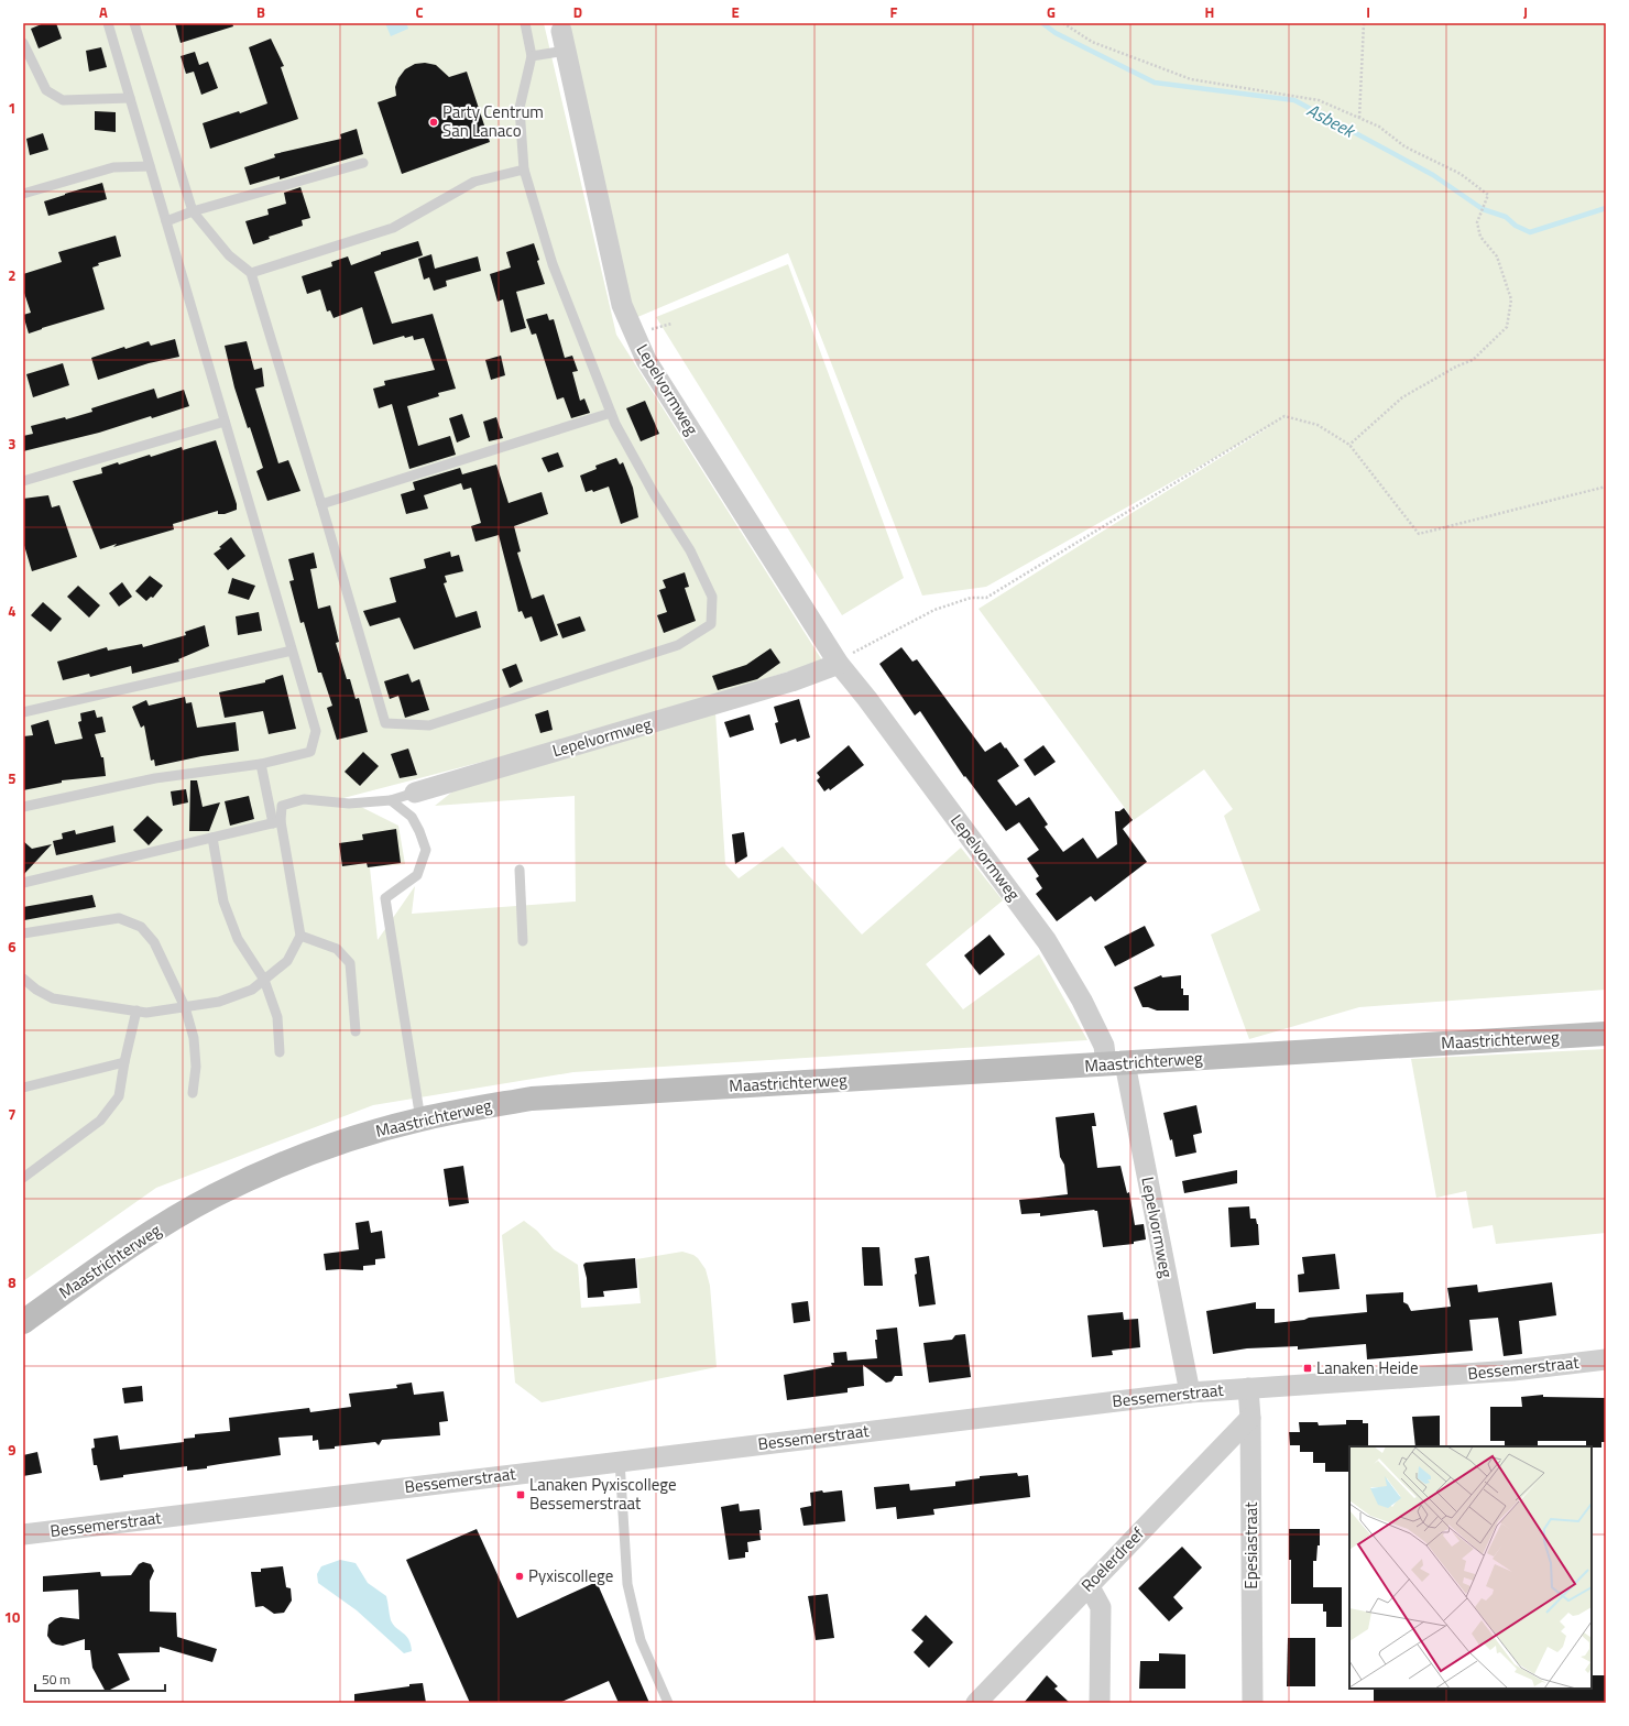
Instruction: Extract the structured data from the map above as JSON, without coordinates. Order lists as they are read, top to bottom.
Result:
{
  "streets": {
    "main road": ["Maastrichterweg"],
    "street": [
      "Lepelvormweg",
      "Bessemerstraat",
      "Epesiastraat",
      "Roelerdreef"
    ]
  },
  "crossings": [
    ["Lepelvormweg", "Maastrichterweg"],
    ["Lepelvormweg", "Bessemerstraat"],
    ["Bessemerstraat", "Epesiastraat"],
    ["Epesiastraat", "Roelerdreef"]
  ],
  "water": ["Asbeek"],
  "places": {
    "other": ["Party Centrum San Lanaco", "Pyxiscollege"],
    "transit": ["Lanaken Heide", "Lanaken Pyxiscollege Bessemerstraat"]
  },
  "scale_bar": "50 m",
  "grid": {
    "columns": [
      "A",
      "B",
      "C",
      "D",
      "E",
      "F",
      "G",
      "H",
      "I",
      "J"
    ],
    "rows": [
      "1",
      "2",
      "3",
      "4",
      "5",
      "6",
      "7",
      "8",
      "9",
      "10"
    ]
  }
}
